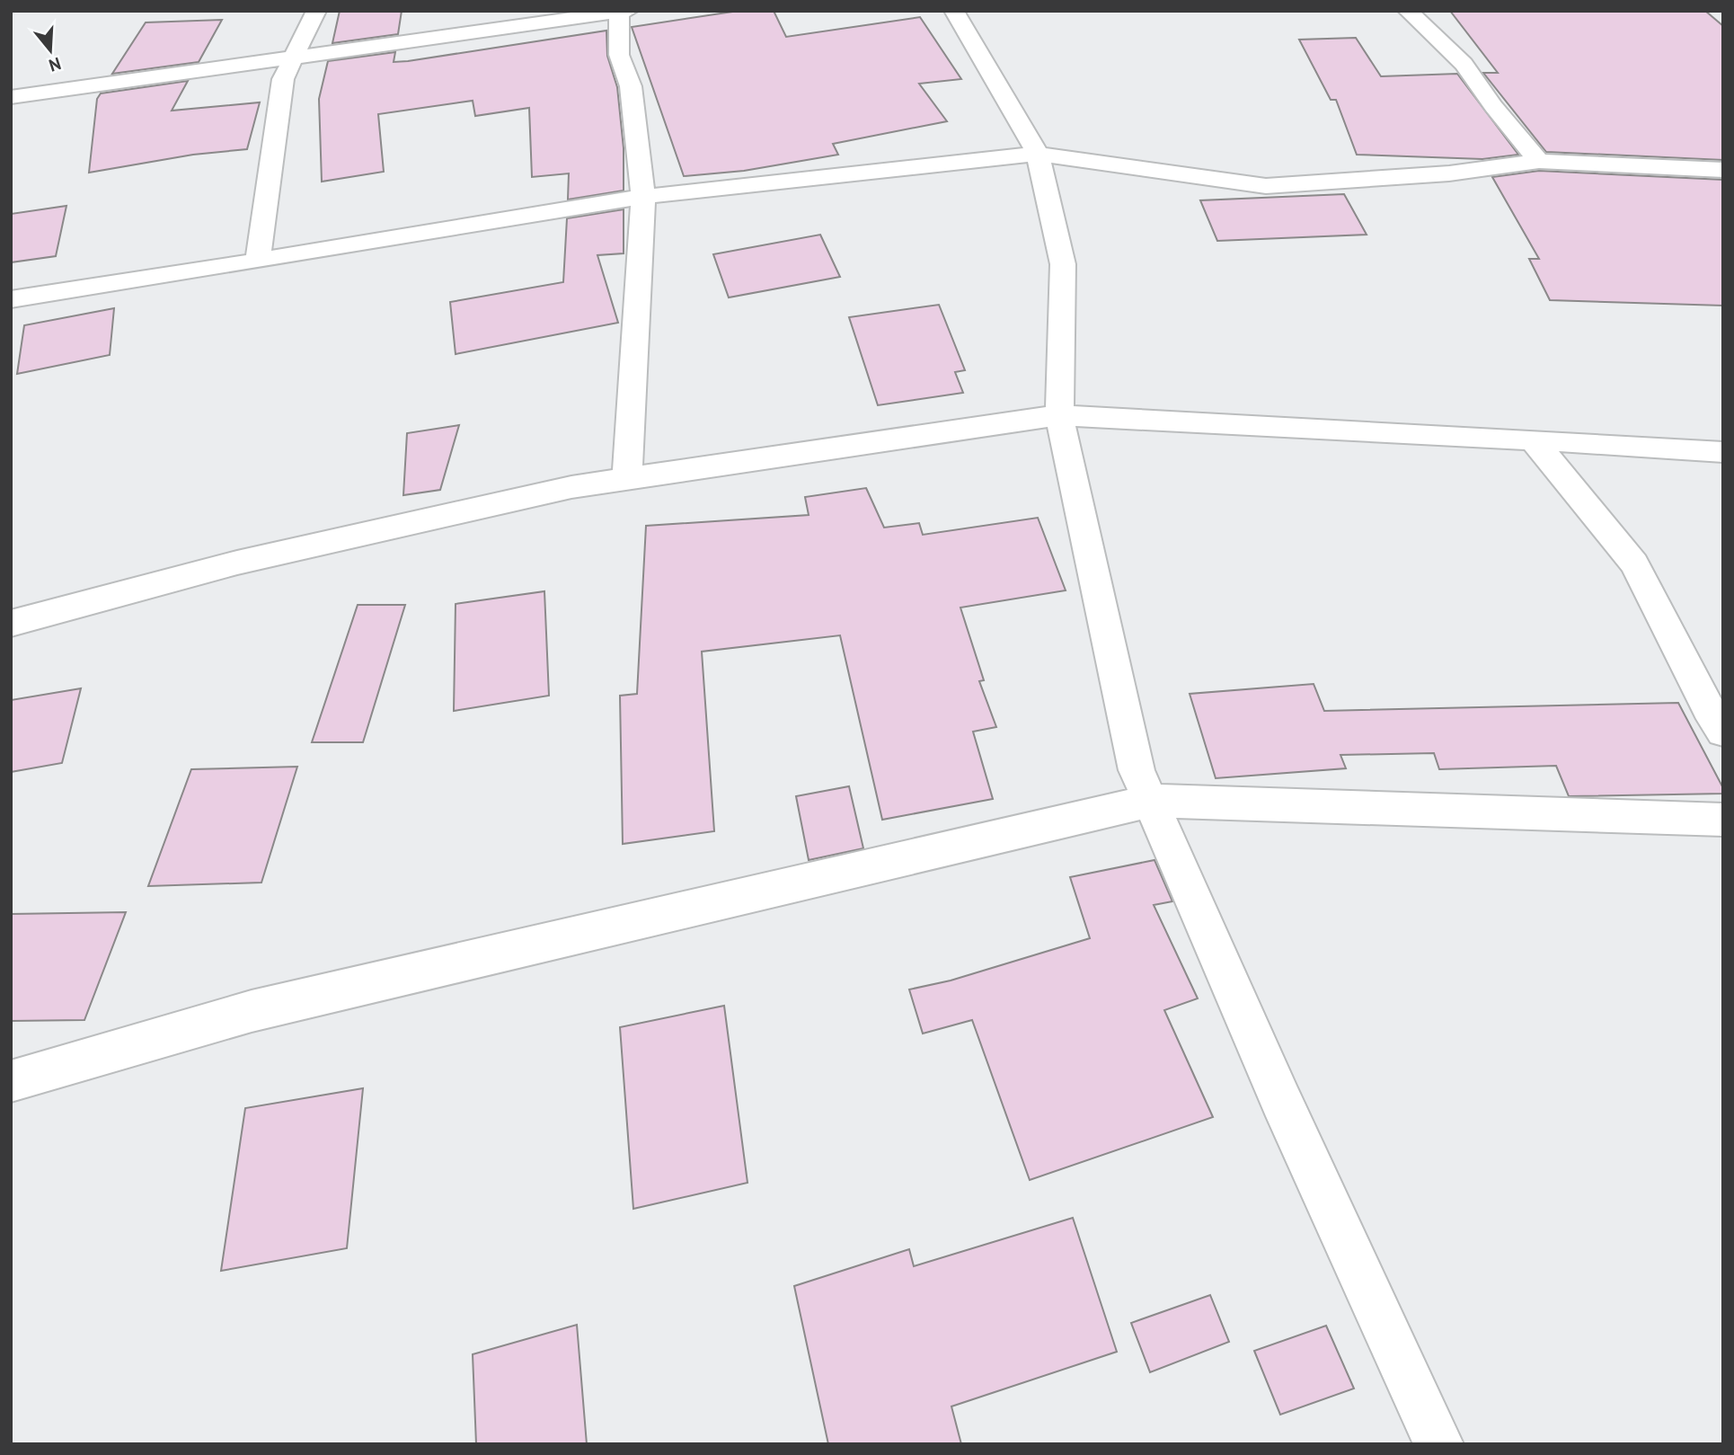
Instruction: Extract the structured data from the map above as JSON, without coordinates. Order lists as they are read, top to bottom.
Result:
{
  "north": "bottom"
}
